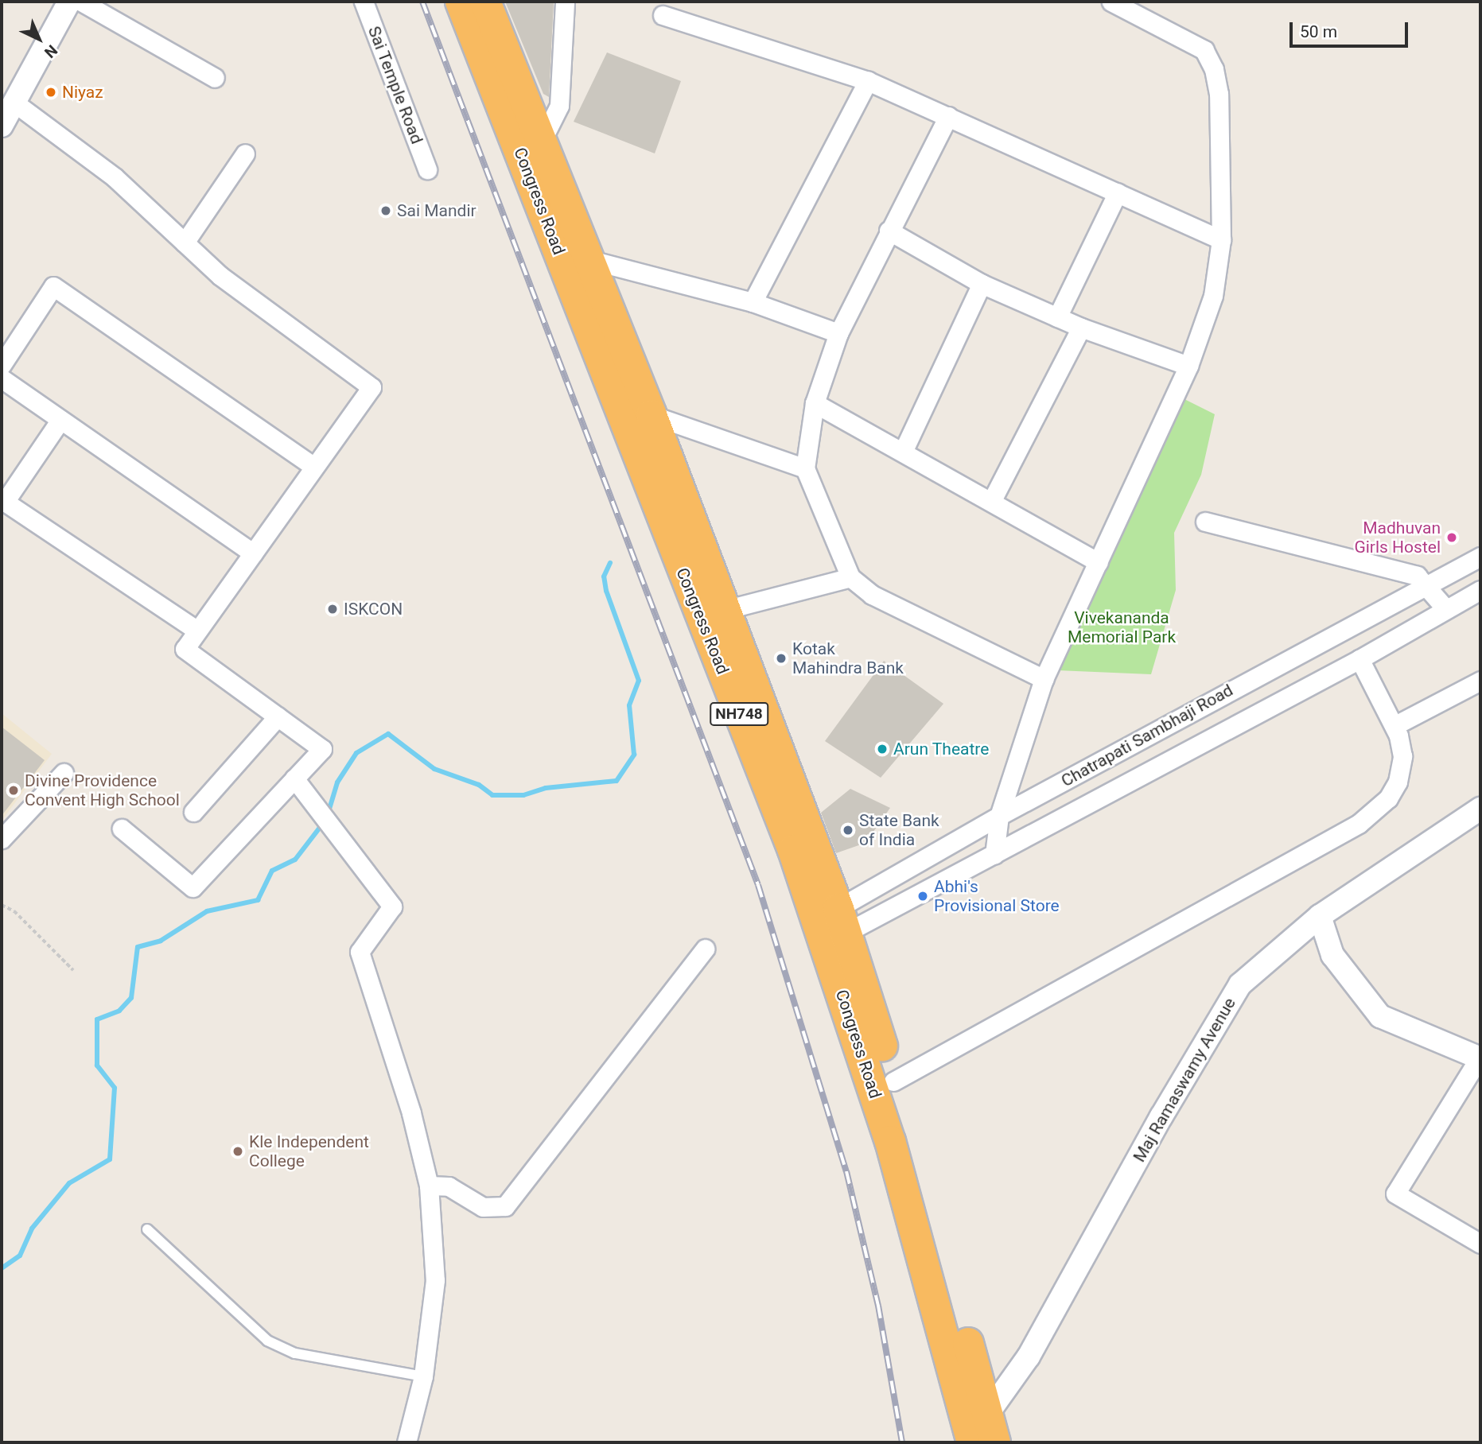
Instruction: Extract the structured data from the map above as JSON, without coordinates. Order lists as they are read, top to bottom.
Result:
{
  "streets": {
    "highway": ["Congress Road", "NH748"],
    "street": ["Sai Temple Road", "Chatrapati Sambhaji Road", "Maj Ramaswamy Avenue"]
  },
  "crossings": [
    ["Congress Road", "Chatrapati Sambhaji Road"],
    ["Congress Road", "Maj Ramaswamy Avenue"]
  ],
  "parks": ["Vivekananda Memorial Park"],
  "places": [
    "Niyaz",
    "Sai Mandir",
    "Madhuvan Girls Hostel",
    "ISKCON",
    "Kotak Mahindra Bank",
    "Arun Theatre",
    "Divine Providence Convent High School",
    "State Bank of India",
    "Abhi's Provisional Store",
    "Kle Independent College"
  ],
  "scale_bar": "50 m",
  "north": "bottom right"
}
